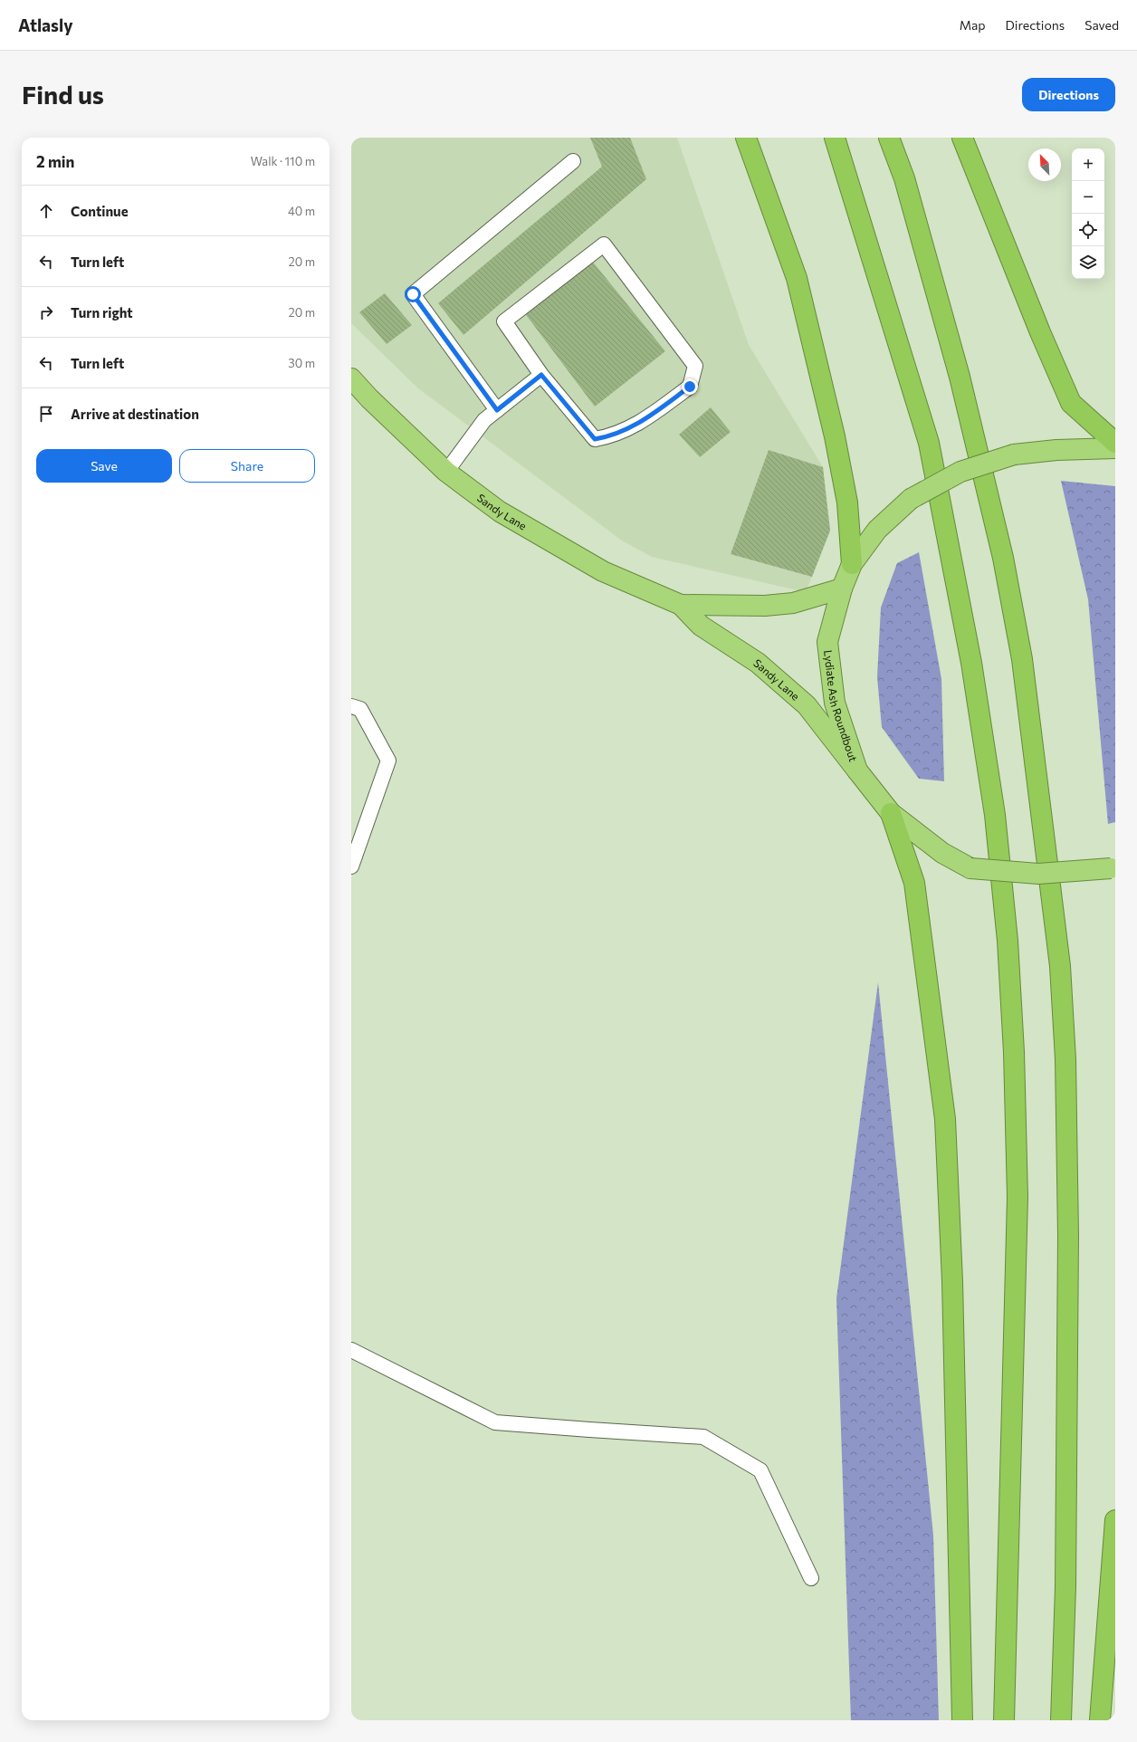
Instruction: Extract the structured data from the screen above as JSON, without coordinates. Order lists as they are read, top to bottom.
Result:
{
  "streets": {
    "highway": ["Sandy Lane", "Lydiate Ash Roundbout"]
  },
  "crossings": [
    ["Sandy Lane", "Lydiate Ash Roundbout"]
  ],
  "north": "top left",
  "page": {
    "header": "Atlasly",
    "nav": ["Map", "Directions", "Saved"],
    "buttons": [
      "Directions",
      ["Save", "Share"]
    ],
    "title": "Find us",
    "heading": ["2 min", "Walk · 110 m"],
    "map_buttons": ["+", "−"],
    "list": [
      ["Continue", "40 m"],
      ["Turn left", "20 m"],
      ["Turn right", "20 m"],
      ["Turn left", "30 m"],
      "Arrive at destination"
    ]
  }
}
